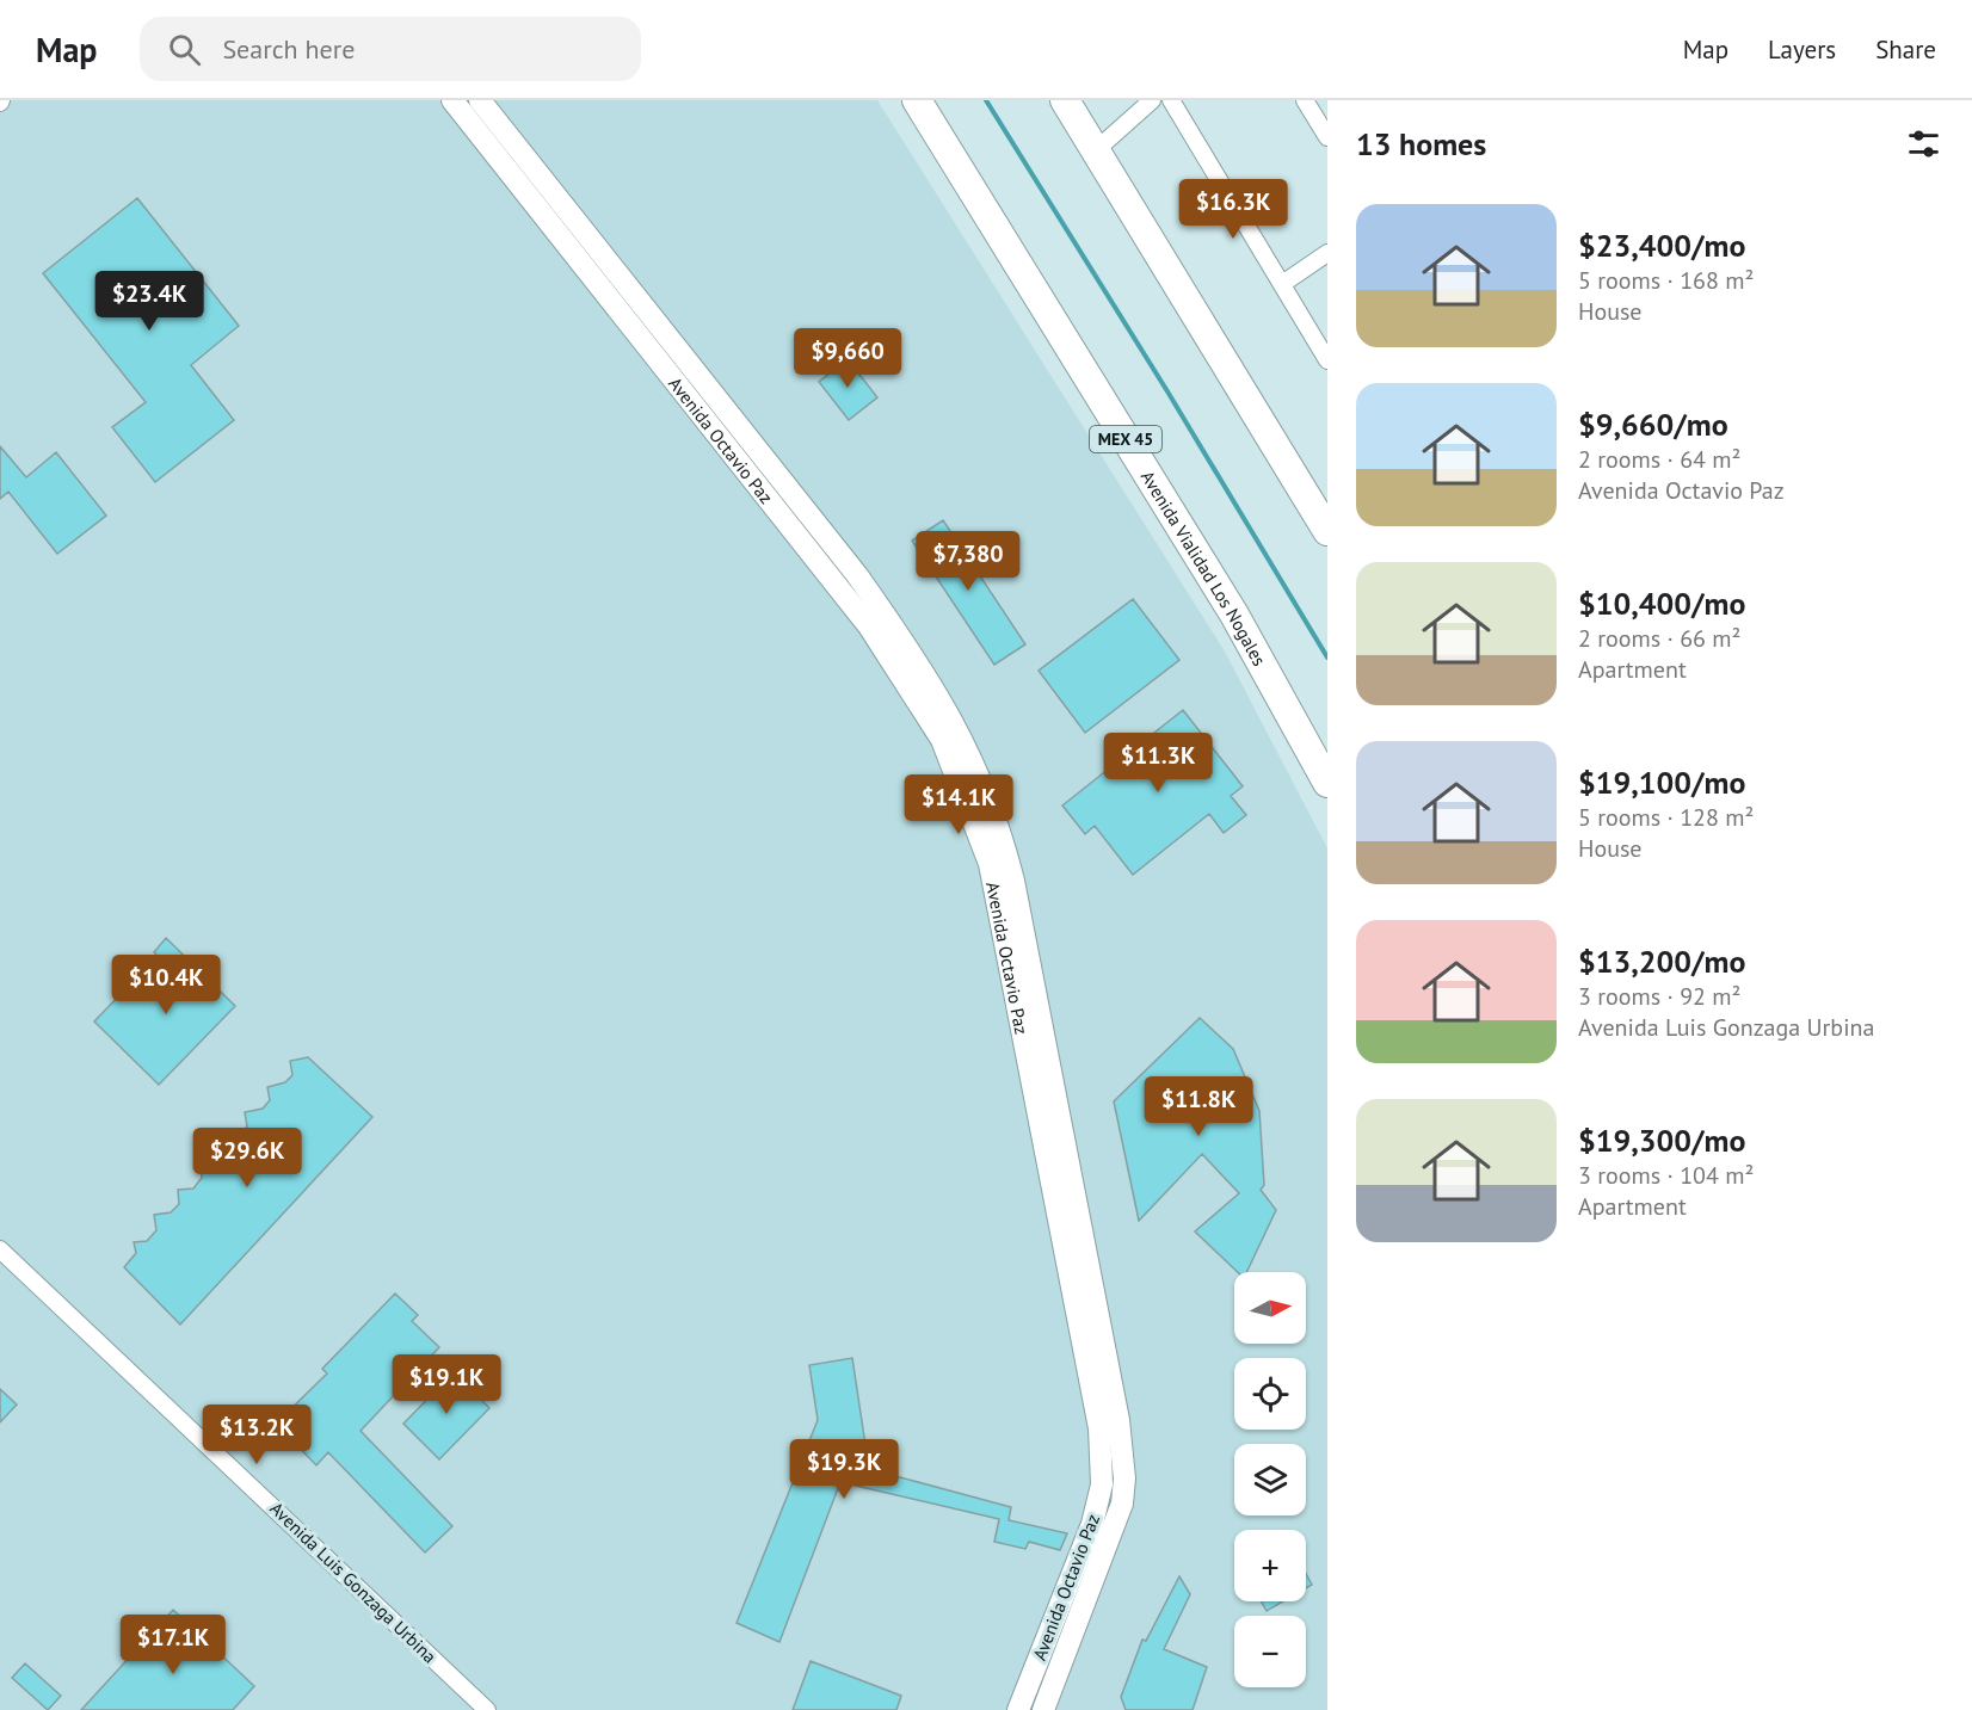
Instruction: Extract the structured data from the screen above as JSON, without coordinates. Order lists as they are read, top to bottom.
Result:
{
  "streets": {
    "highway": ["MEX 45", "Avenida Vialidad Los Nogales"],
    "street": ["Avenida Octavio Paz", "Avenida Luis Gonzaga Urbina"]
  },
  "north": "right",
  "page": {
    "header": "Map",
    "search": "Search here",
    "nav": ["Map", "Layers", "Share"],
    "heading": "13 homes",
    "price": [
      "$16.3K",
      "$23.4K",
      "$9,660",
      "$7,380",
      "$11.3K",
      "$14.1K",
      "$10.4K",
      "$11.8K",
      "$29.6K",
      "$19.1K",
      "$13.2K",
      "$19.3K",
      "$17.1K"
    ],
    "list": [
      {
        "name": "$23,400/mo",
        "note": "5 rooms · 168 m² · House"
      },
      {
        "name": "$9,660/mo",
        "note": "2 rooms · 64 m² · Avenida Octavio Paz"
      },
      {
        "name": "$10,400/mo",
        "note": "2 rooms · 66 m² · Apartment"
      },
      {
        "name": "$19,100/mo",
        "note": "5 rooms · 128 m² · House"
      },
      {
        "name": "$13,200/mo",
        "note": "3 rooms · 92 m² · Avenida Luis Gonzaga Urbina"
      },
      {
        "name": "$19,300/mo",
        "note": "3 rooms · 104 m² · Apartment"
      }
    ],
    "map_buttons": ["+", "−"]
  }
}
